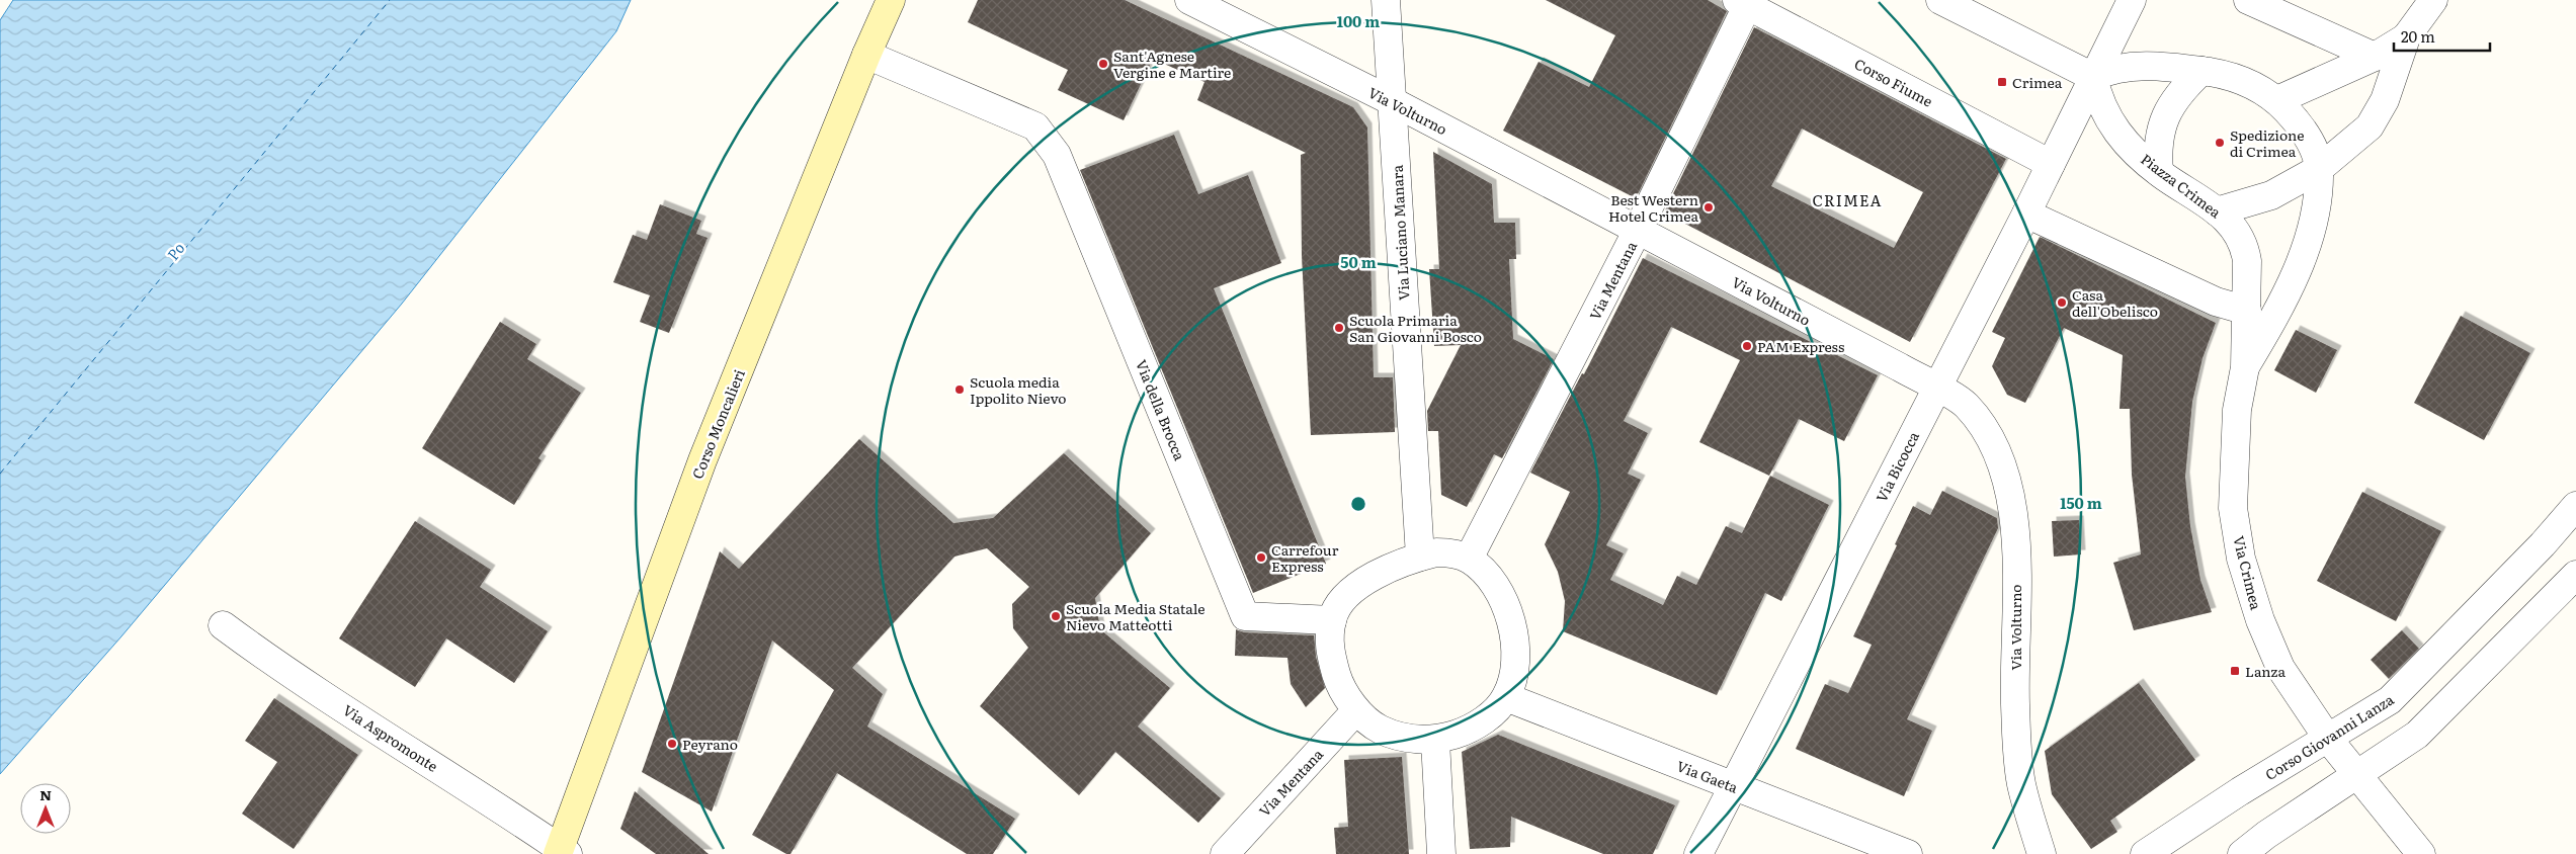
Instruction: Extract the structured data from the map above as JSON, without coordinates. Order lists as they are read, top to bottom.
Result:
{
  "streets": {
    "main road": ["Corso Moncalieri"],
    "street": [
      "Corso Fiume",
      "Via Volturno",
      "Piazza Crimea",
      "Via Luciano Manara",
      "Via Mentana",
      "Via della Brocca",
      "Via Bicocca",
      "Via Crimea",
      "Corso Giovanni Lanza",
      "Via Aspromonte",
      "Via Gaeta"
    ]
  },
  "crossings": [
    ["Corso Fiume", "Via Mentana"],
    ["Corso Fiume", "Via Bicocca"],
    ["Via Volturno", "Via Luciano Manara"],
    ["Via Volturno", "Via Mentana"],
    ["Via Volturno", "Via Bicocca"],
    ["Piazza Crimea", "Via Bicocca"],
    ["Piazza Crimea", "Via Crimea"],
    ["Via della Brocca", "Corso Moncalieri"],
    ["Corso Moncalieri", "Via Aspromonte"],
    ["Via Bicocca", "Via Gaeta"],
    ["Via Crimea", "Corso Giovanni Lanza"]
  ],
  "districts": ["CRIMEA"],
  "water": ["Po"],
  "places": {
    "other": [
      "Sant'Agnese Vergine e Martire",
      "Spedizione di Crimea",
      "Best Western Hotel Crimea",
      "Casa dell'Obelisco",
      "Scuola Primaria San Giovanni Bosco",
      "PAM Express",
      "Scuola media Ippolito Nievo",
      "Carrefour Express",
      "Scuola Media Statale Nievo Matteotti",
      "Peyrano"
    ],
    "transit": ["Crimea", "Lanza"]
  },
  "scale_bar": "20 m",
  "north": "top",
  "rings": ["100 m", "50 m", "150 m"]
}
